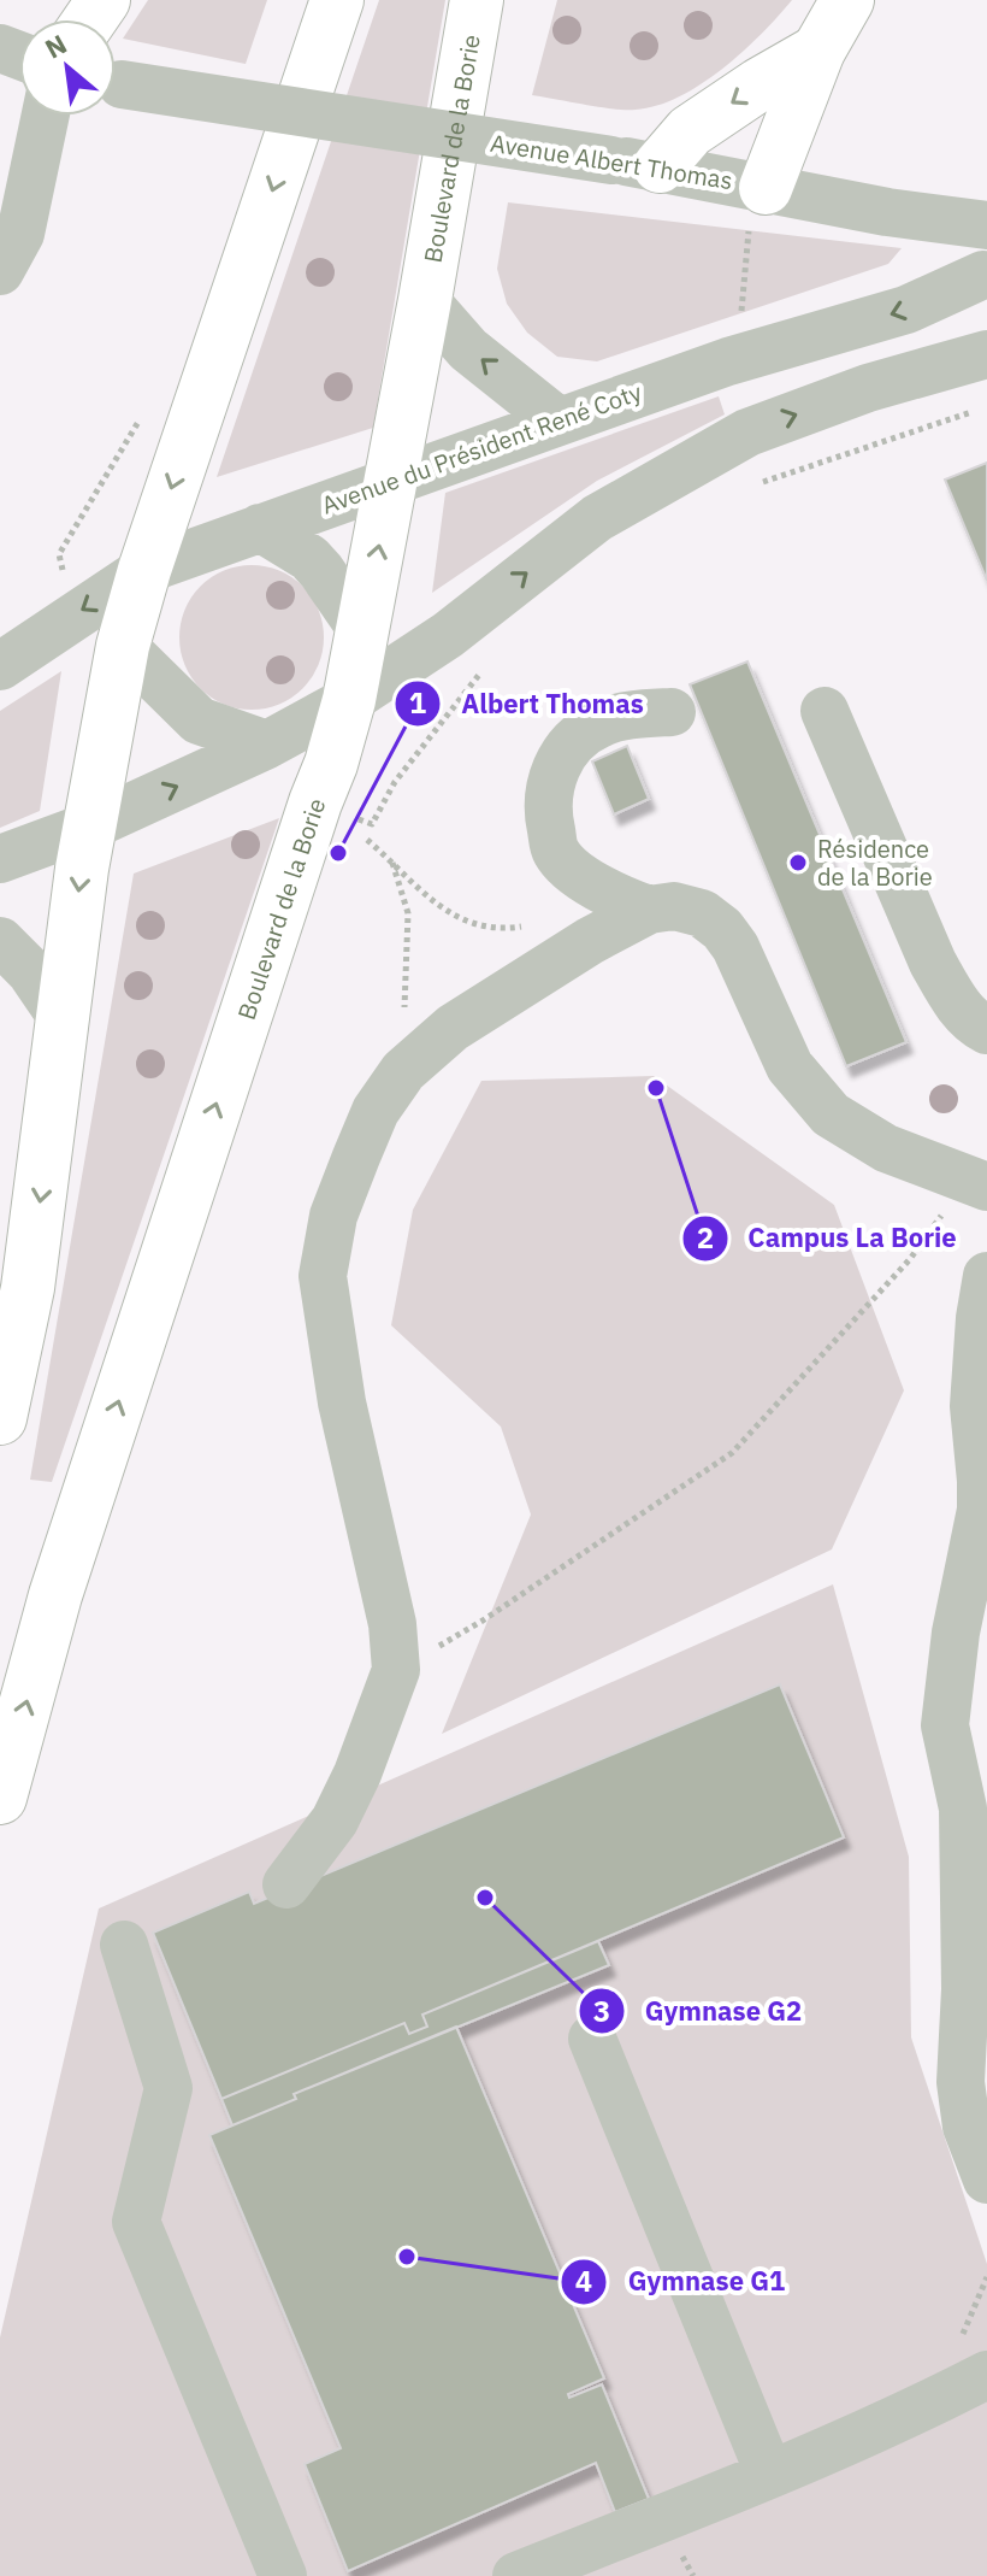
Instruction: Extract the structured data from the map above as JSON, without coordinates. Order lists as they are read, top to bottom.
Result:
{
  "streets": {
    "main road": ["Boulevard de la Borie"],
    "street": ["Avenue Albert Thomas", "Avenue du Président René Coty"]
  },
  "crossings": [
    ["Boulevard de la Borie", "Avenue du Président René Coty"],
    ["Avenue Albert Thomas", "Avenue du Président René Coty"]
  ],
  "places": [
    "Albert Thomas",
    "Résidence de la Borie",
    "Campus La Borie",
    "Gymnase G2",
    "Gymnase G1"
  ],
  "north": "top left"
}
